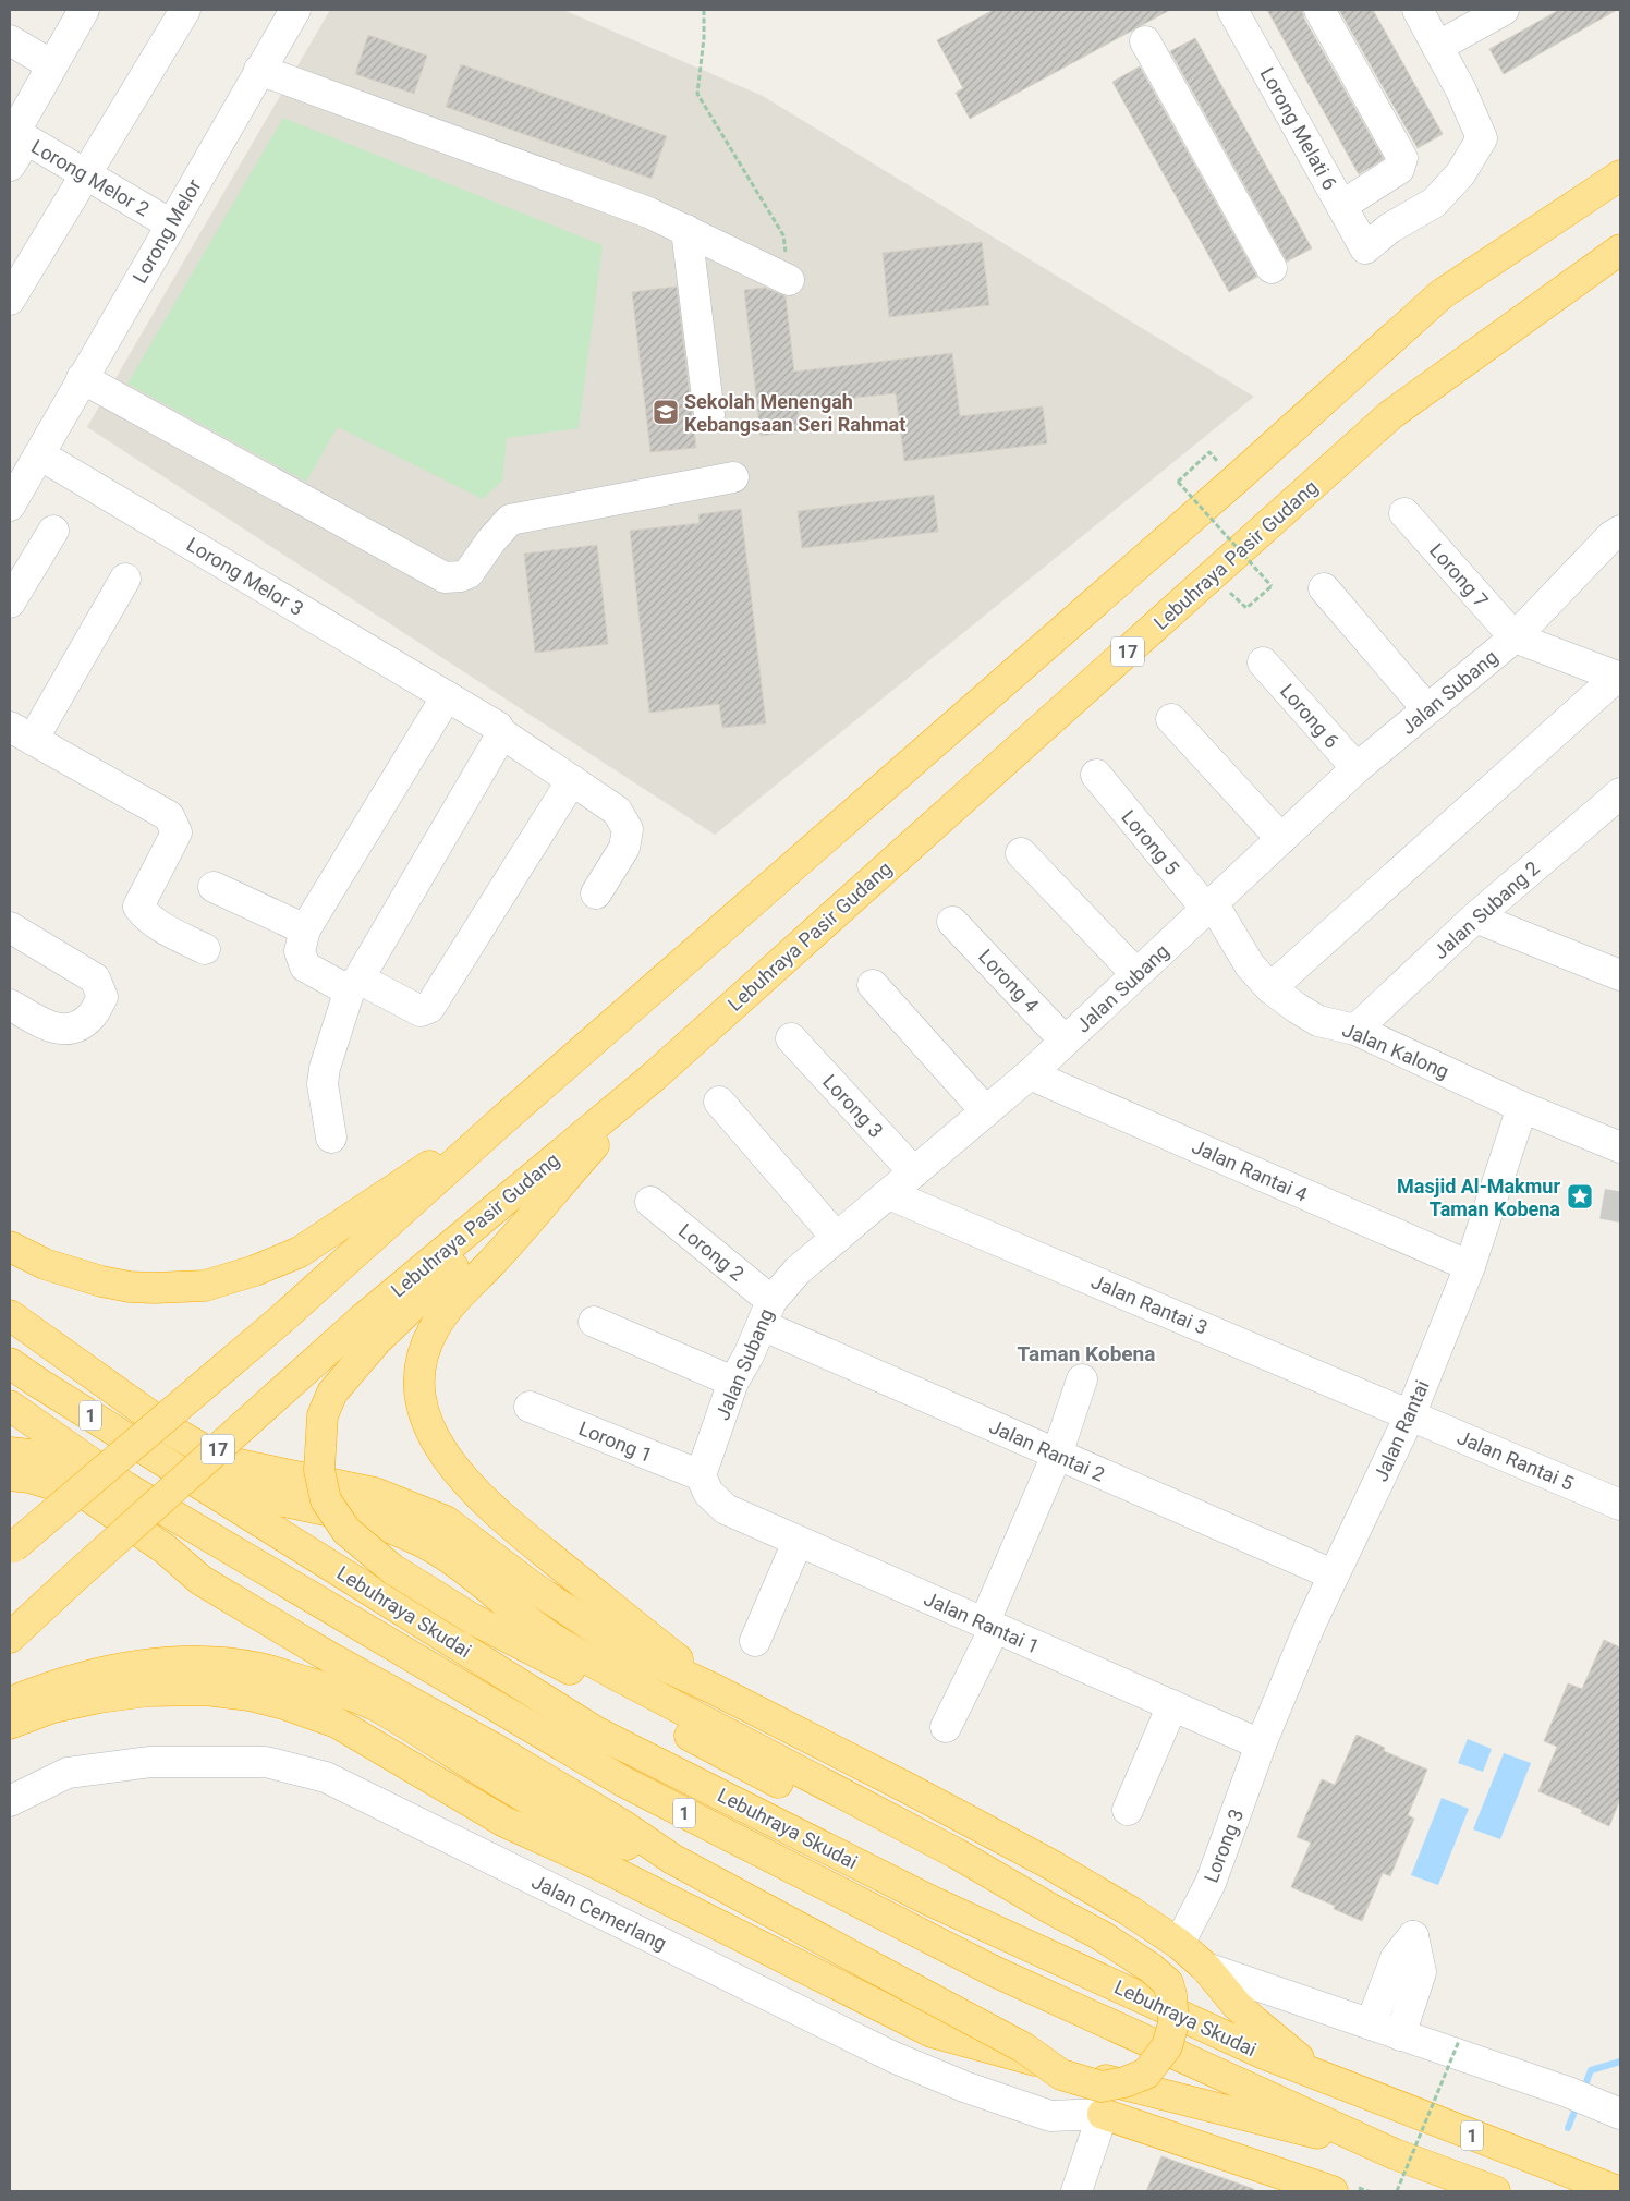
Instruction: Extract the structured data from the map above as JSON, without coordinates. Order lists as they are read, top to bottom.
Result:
{
  "streets": {
    "highway": [
      "Lebuhraya Pasir Gudang",
      "17",
      "1",
      "Lebuhraya Skudai"
    ],
    "street": [
      "Lorong Melati 6",
      "Lorong Melor 2",
      "Lorong Melor",
      "Lorong 7",
      "Lorong Melor 3",
      "Jalan Subang",
      "Lorong 6",
      "Lorong 5",
      "Jalan Subang 2",
      "Lorong 4",
      "Jalan Kalong",
      "Lorong 3",
      "Jalan Rantai 4",
      "Lorong 2",
      "Jalan Rantai 3",
      "Jalan Rantai",
      "Lorong 1",
      "Jalan Rantai 2",
      "Jalan Rantai 5",
      "Jalan Rantai 1",
      "Jalan Cemerlang"
    ]
  },
  "crossings": [
    ["Lorong Melor 2", "Lorong Melor"],
    ["Lorong Melor", "Lorong Melor 3"],
    ["Lorong 7", "Jalan Subang"],
    ["Jalan Subang", "Lorong 6"],
    ["Jalan Subang", "Lorong 5"],
    ["Jalan Subang", "Lorong 4"],
    ["Jalan Subang", "Jalan Kalong"],
    ["Jalan Subang", "Lorong 3"],
    ["Jalan Subang", "Jalan Rantai 4"],
    ["Jalan Subang", "Lorong 2"],
    ["Jalan Subang", "Jalan Rantai 3"],
    ["Jalan Subang", "Lorong 1"],
    ["Jalan Subang", "Jalan Rantai 2"],
    ["Jalan Subang", "Jalan Rantai 1"],
    ["Lorong 5", "Jalan Kalong"],
    ["Jalan Subang 2", "Jalan Kalong"],
    ["Jalan Kalong", "Jalan Rantai"],
    ["Lorong 3", "Jalan Rantai"],
    ["Lorong 3", "Jalan Rantai 1"],
    ["Jalan Rantai 4", "Jalan Rantai"],
    ["Lorong 2", "Jalan Rantai 2"],
    ["Jalan Rantai 3", "Jalan Rantai"],
    ["Jalan Rantai 3", "Jalan Rantai 5"],
    ["Jalan Rantai", "Jalan Rantai 2"],
    ["Jalan Rantai", "Jalan Rantai 5"],
    ["Jalan Rantai", "Jalan Rantai 1"],
    ["Lorong 1", "Jalan Rantai 1"]
  ],
  "districts": ["Taman Kobena"],
  "places": {
    "school or university": ["Sekolah Menengah Kebangsaan Seri Rahmat"],
    "place": ["Masjid Al-Makmur Taman Kobena"]
  }
}
